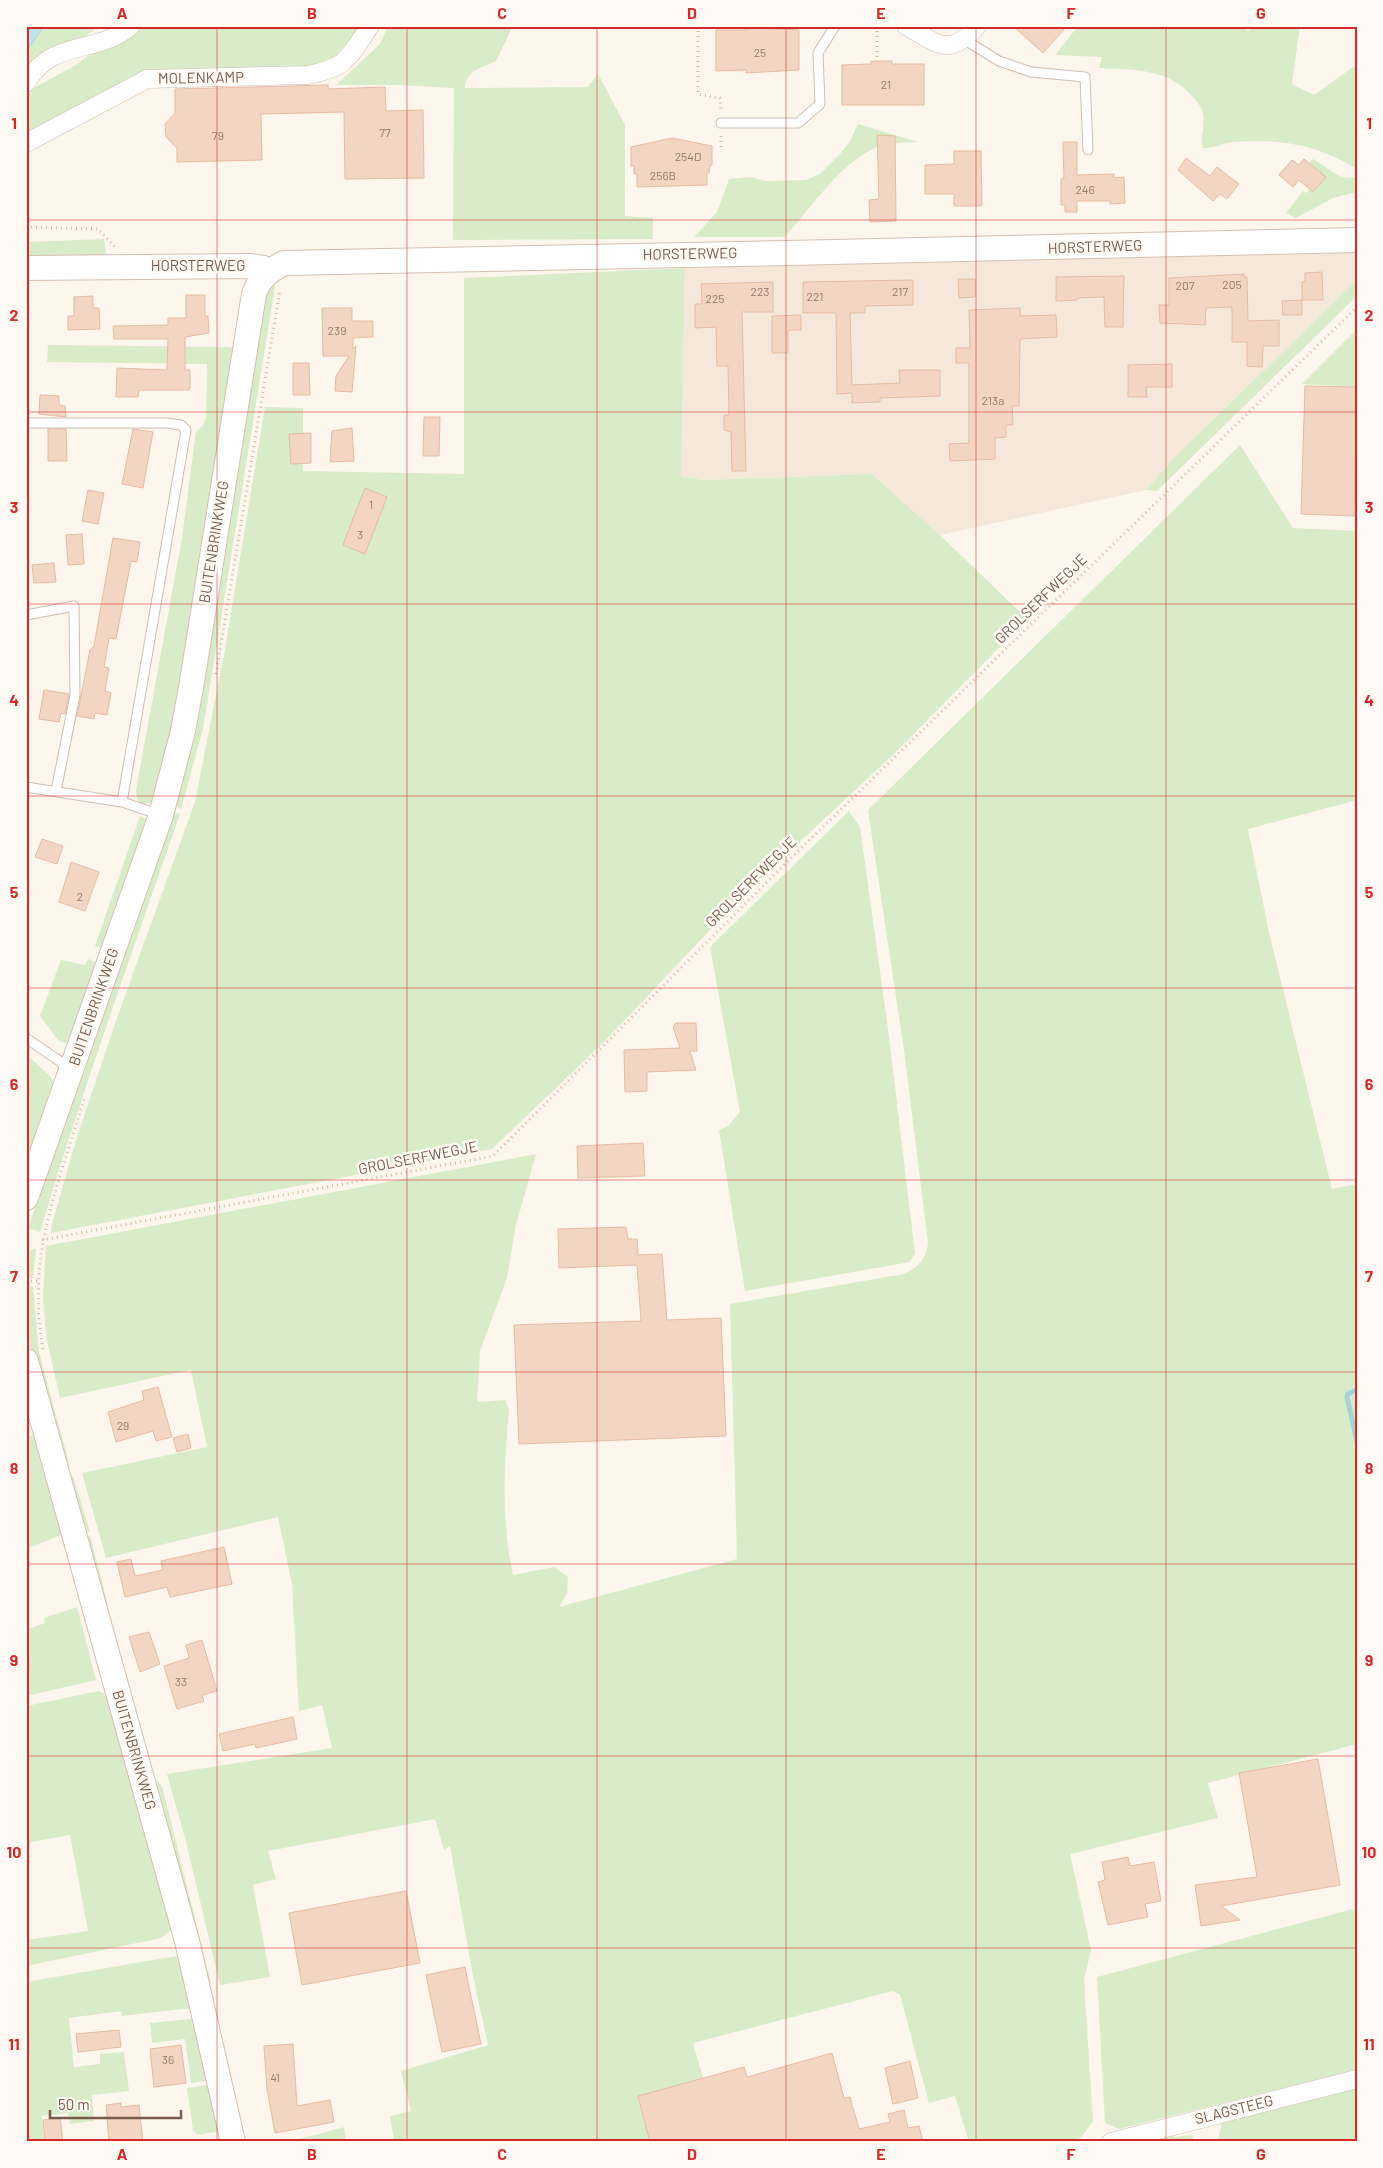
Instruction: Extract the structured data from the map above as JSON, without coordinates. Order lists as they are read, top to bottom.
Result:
{
  "streets": {
    "main road": ["HORSTERWEG", "BUITENBRINKWEG"],
    "street": ["MOLENKAMP", "SLAGSTEEG"],
    "path": ["GROLSERFWEGJE"]
  },
  "crossings": [
    ["HORSTERWEG", "BUITENBRINKWEG"]
  ],
  "house_numbers": [
    "25",
    "21",
    "77",
    "79",
    "254D",
    "256B",
    "246",
    "205",
    "207",
    "223",
    "217",
    "221",
    "225",
    "239",
    "213a",
    "1",
    "3",
    "2",
    "29",
    "33",
    "36",
    "41"
  ],
  "scale_bar": "50 m",
  "grid": {
    "columns": [
      "A",
      "B",
      "C",
      "D",
      "E",
      "F",
      "G"
    ],
    "rows": [
      "1",
      "2",
      "3",
      "4",
      "5",
      "6",
      "7",
      "8",
      "9",
      "10",
      "11"
    ]
  }
}
